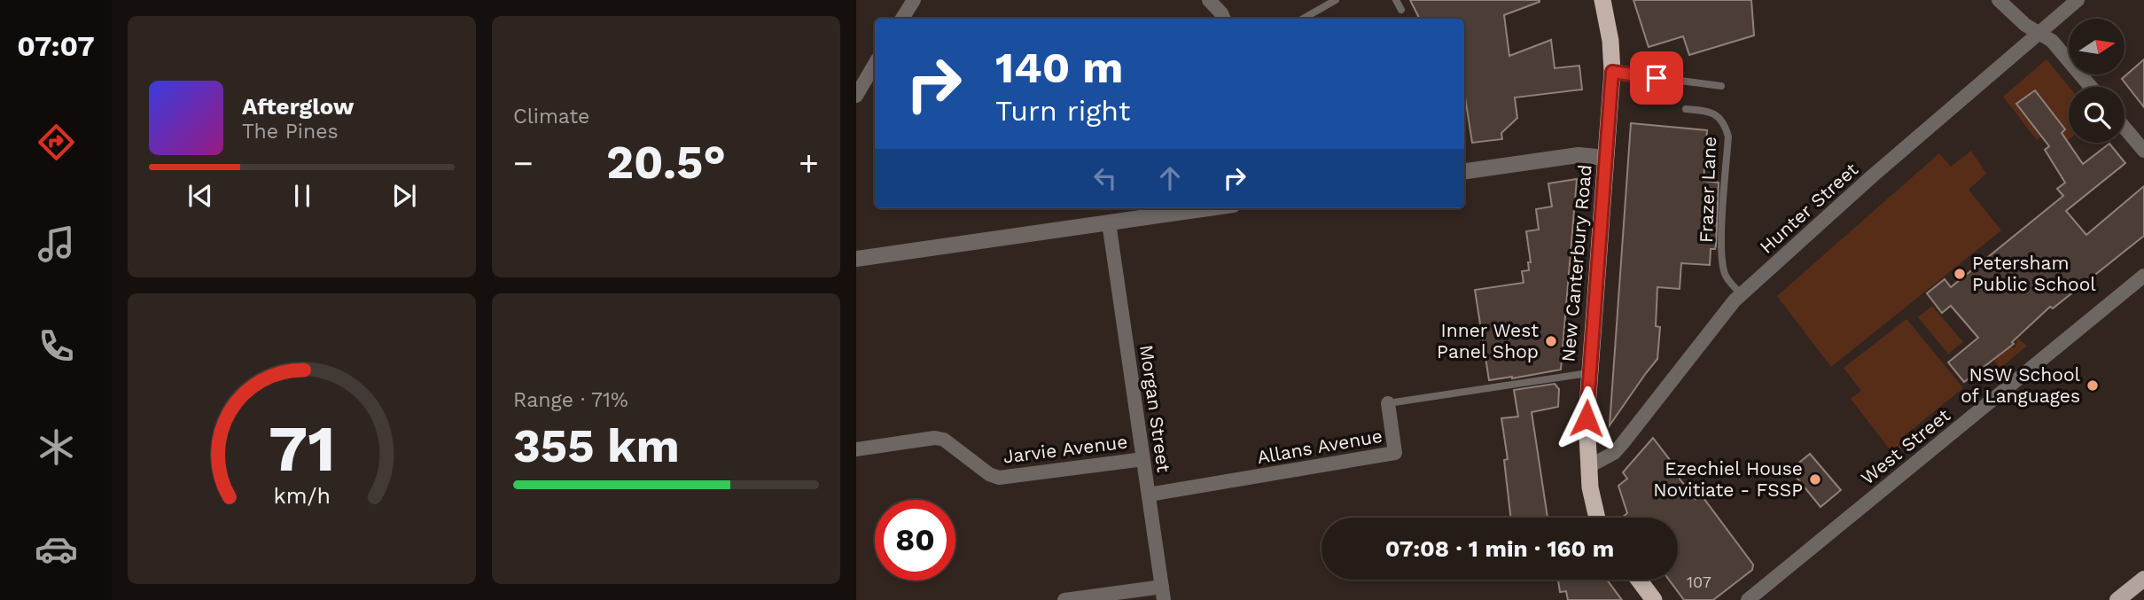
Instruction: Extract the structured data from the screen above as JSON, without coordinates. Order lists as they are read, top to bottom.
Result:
{
  "streets": {
    "highway": ["New Canterbury Road"],
    "street": [
      "Hunter Street",
      "Morgan Street",
      "Allans Avenue",
      "West Street",
      "Jarvie Avenue"
    ],
    "lane": ["Frazer Lane"]
  },
  "crossings": [
    ["Frazer Lane", "Hunter Street"],
    ["Hunter Street", "New Canterbury Road"],
    ["New Canterbury Road", "Allans Avenue"],
    ["Morgan Street", "Allans Avenue"],
    ["Morgan Street", "Jarvie Avenue"]
  ],
  "places": [
    "Petersham Public School",
    "Inner West Panel Shop",
    "NSW School of Languages",
    "Ezechiel House Novitiate - FSSP"
  ],
  "house_numbers": ["107"],
  "north": "right",
  "page": {
    "tabs": "07:07",
    "tile": [
      "Climate",
      ["Range · 71%", "355 km"]
    ],
    "turn": ["140 m", "Turn right"],
    "song": ["Afterglow", "The Pines"],
    "heat": ["−", "20.5°", "+"],
    "limit": "80",
    "trip": "07:08 · 1 min · 160 m",
    "gauge": ["71", "km/h"]
  }
}
